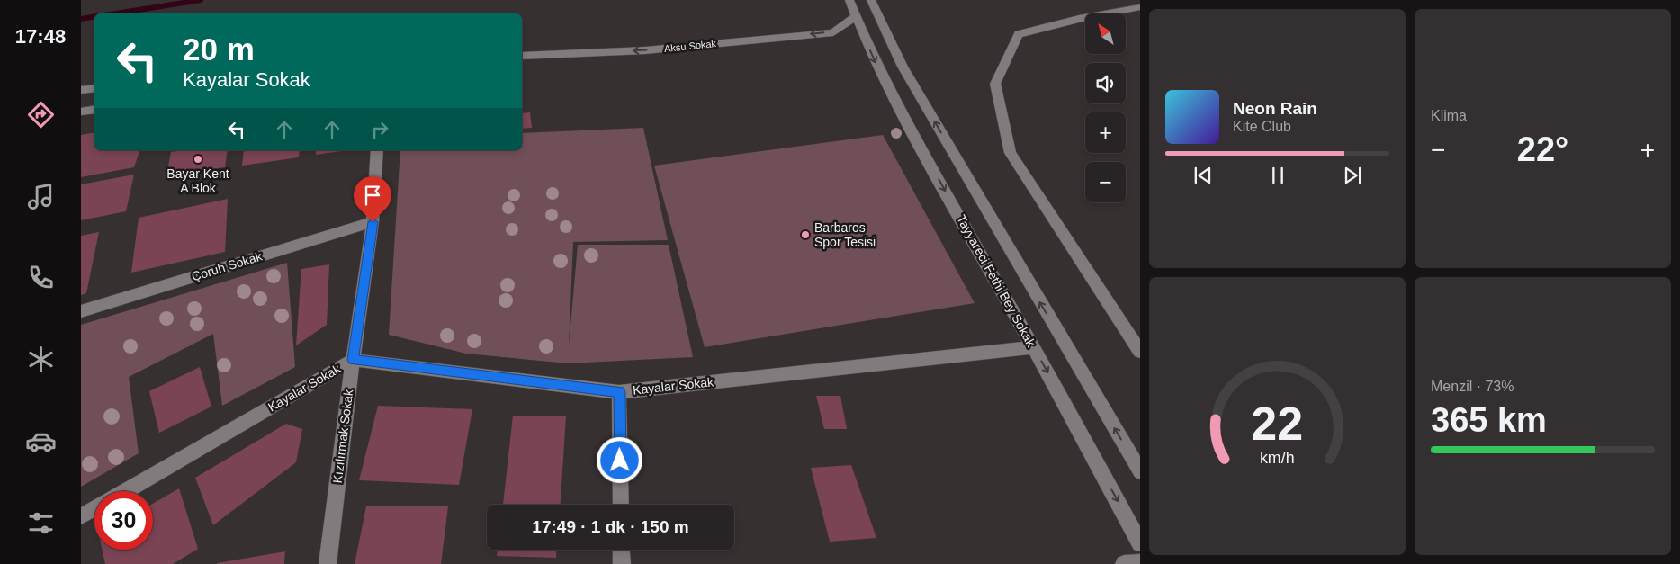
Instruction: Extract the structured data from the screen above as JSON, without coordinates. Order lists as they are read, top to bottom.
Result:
{
  "streets": {
    "street": [
      "Aksu Sokak",
      "Çoruh Sokak",
      "Tayyareci Fethi Bey Sokak",
      "Kayalar Sokak",
      "Kızılırmak Sokak"
    ]
  },
  "crossings": [
    ["Aksu Sokak", "Tayyareci Fethi Bey Sokak"],
    ["Çoruh Sokak", "Kızılırmak Sokak"],
    ["Tayyareci Fethi Bey Sokak", "Kayalar Sokak"],
    ["Kayalar Sokak", "Kızılırmak Sokak"]
  ],
  "one_way": ["Aksu Sokak"],
  "places": ["Bayar Kent A Blok", "Barbaros Spor Tesisi"],
  "north": "top left",
  "page": {
    "tabs": "17:48",
    "tile": [
      "Klima",
      ["Menzil · 73%", "365 km"]
    ],
    "map_buttons": ["+", "−"],
    "turn": ["20 m", "Kayalar Sokak"],
    "song": ["Neon Rain", "Kite Club"],
    "heat": ["−", "22°", "+"],
    "limit": "30",
    "trip": "17:49 · 1 dk · 150 m",
    "gauge": ["22", "km/h"]
  }
}
